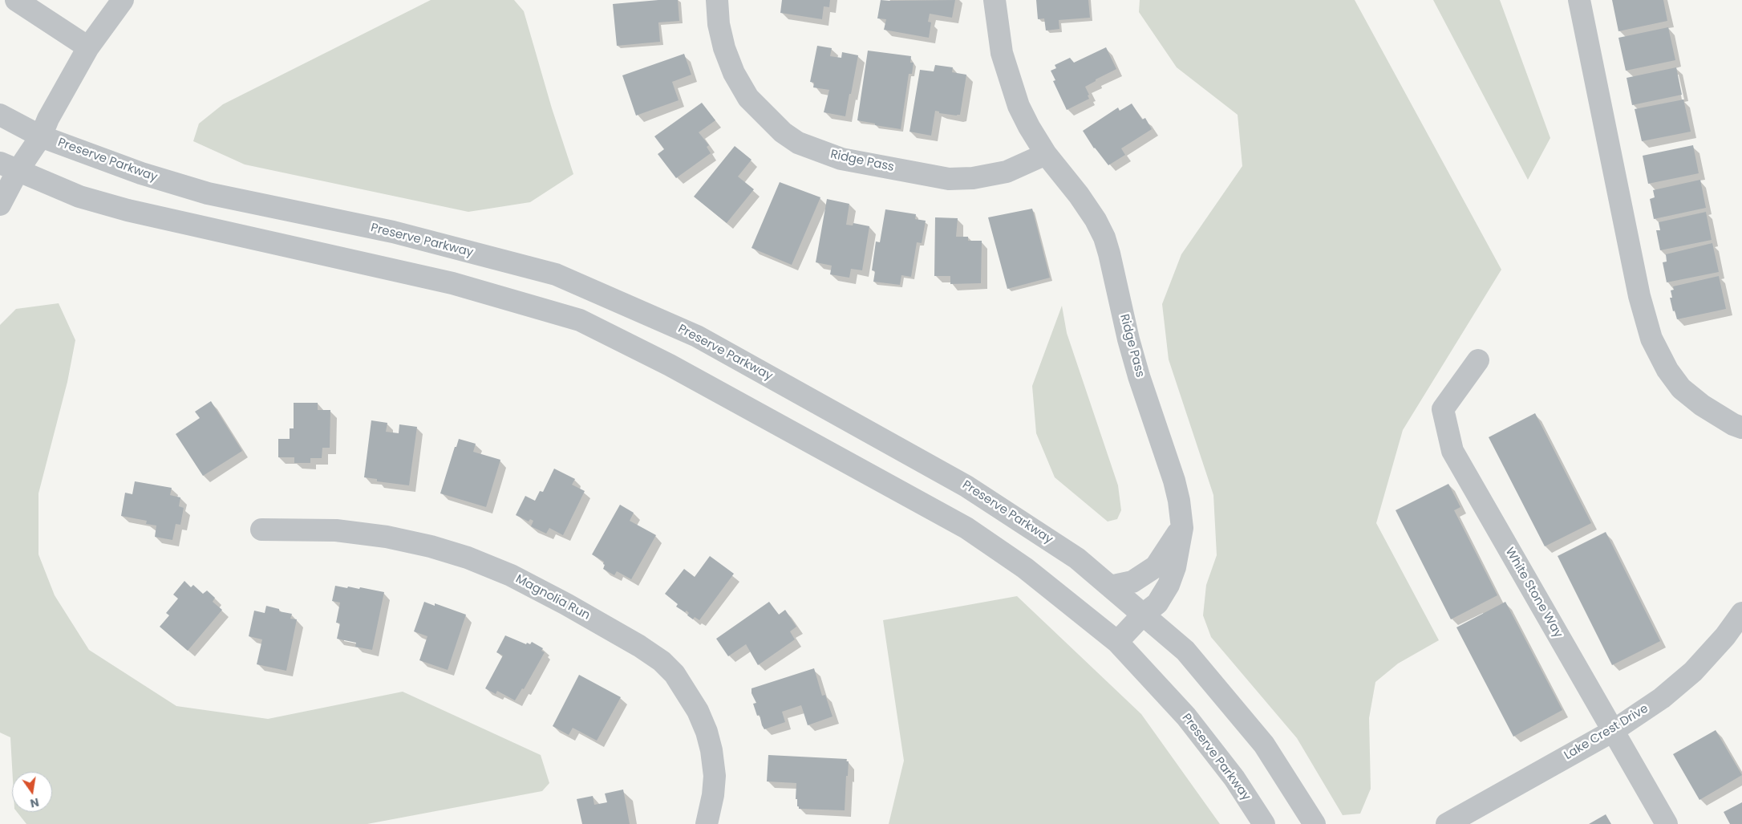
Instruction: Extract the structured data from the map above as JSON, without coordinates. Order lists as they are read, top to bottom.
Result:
{
  "streets": {
    "street": [
      "Preserve Parkway",
      "Ridge Pass",
      "White Stone Way",
      "Magnolia Run",
      "Lake Crest Drive"
    ]
  },
  "crossings": [
    ["Preserve Parkway", "Ridge Pass"],
    ["White Stone Way", "Lake Crest Drive"]
  ],
  "north": "bottom"
}
